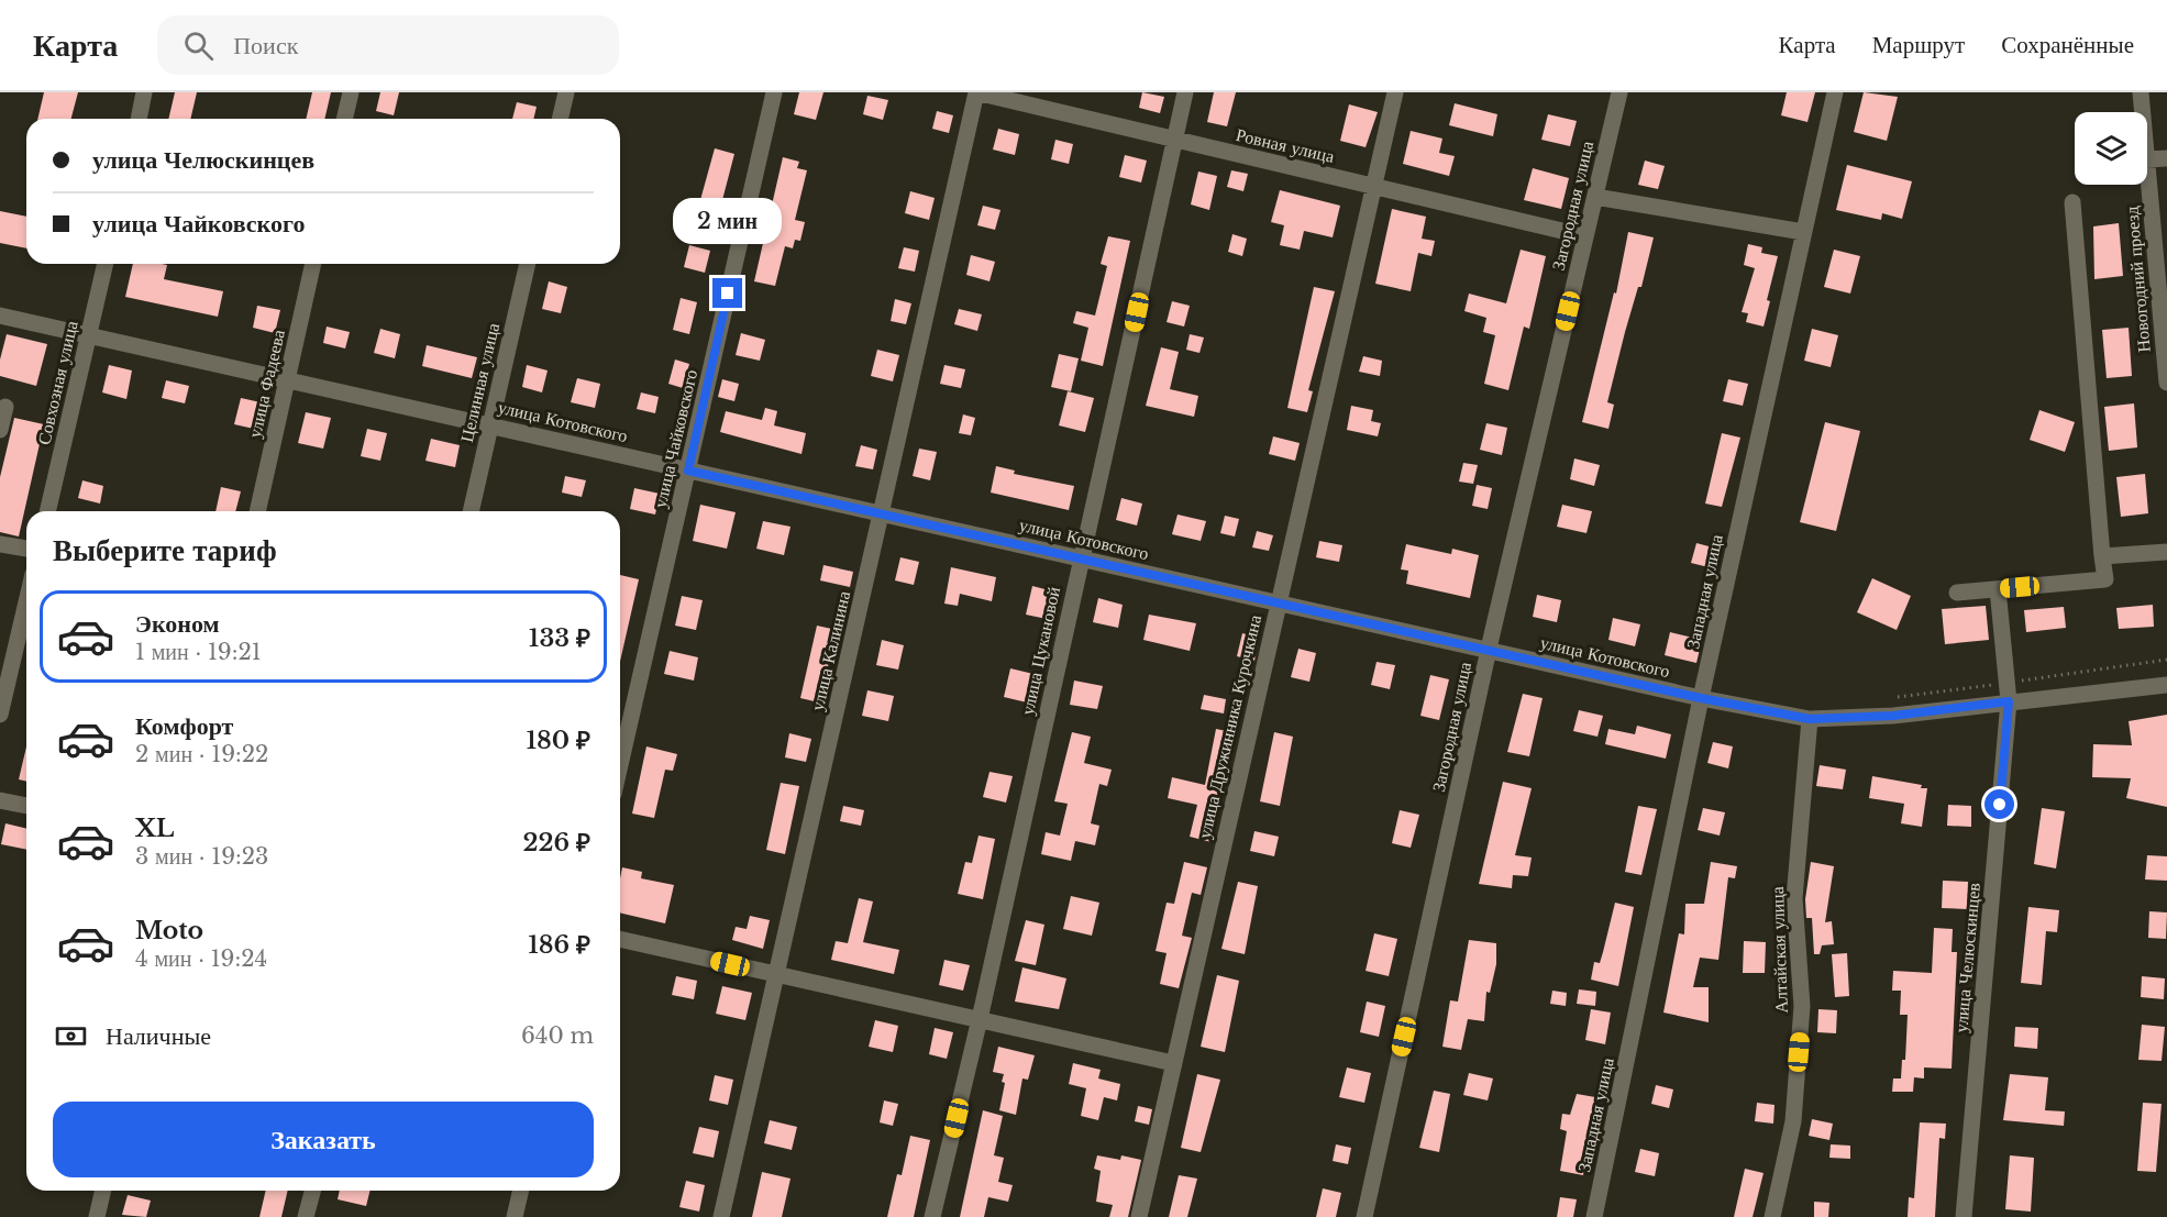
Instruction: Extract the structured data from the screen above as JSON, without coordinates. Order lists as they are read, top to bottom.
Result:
{
  "streets": {
    "street": [
      "Ровная улица",
      "Загородная улица",
      "Новогодний проезд",
      "Совхозная улица",
      "Целинная улица",
      "улица Фадеева",
      "улица Котовского",
      "улица Чайковского",
      "Западная улица",
      "улица Калинина",
      "улица Цукановой",
      "улица Дружинника Курочкина",
      "Алтайская улица",
      "улица Челюскинцев"
    ]
  },
  "crossings": [
    ["Ровная улица", "Загородная улица"],
    ["Ровная улица", "улица Калинина"],
    ["Ровная улица", "улица Цукановой"],
    ["Ровная улица", "улица Дружинника Курочкина"],
    ["Загородная улица", "улица Котовского"],
    ["Совхозная улица", "улица Котовского"],
    ["Целинная улица", "улица Котовского"],
    ["улица Фадеева", "улица Котовского"],
    ["улица Котовского", "улица Чайковского"],
    ["улица Котовского", "Западная улица"],
    ["улица Котовского", "улица Калинина"],
    ["улица Котовского", "улица Цукановой"],
    ["улица Котовского", "улица Дружинника Курочкина"],
    ["улица Котовского", "Алтайская улица"],
    ["улица Котовского", "улица Челюскинцев"]
  ],
  "page": {
    "header": "Карта",
    "search": "Поиск",
    "nav": ["Карта", "Маршрут", "Сохранённые"],
    "banner": ["улица Челюскинцев", "улица Чайковского"],
    "bubble": "2 мин",
    "heading": "Выберите тариф",
    "list": [
      {
        "name": "Эконом",
        "note": "1 мин · 19:21",
        "value": "133 ₽"
      },
      {
        "name": "Комфорт",
        "note": "2 мин · 19:22",
        "value": "180 ₽"
      },
      {
        "name": "XL",
        "note": "3 мин · 19:23",
        "value": "226 ₽"
      },
      {
        "name": "Moto",
        "note": "4 мин · 19:24",
        "value": "186 ₽"
      }
    ],
    "pay": ["Наличные", "640 m"],
    "buttons": "Заказать"
  }
}
